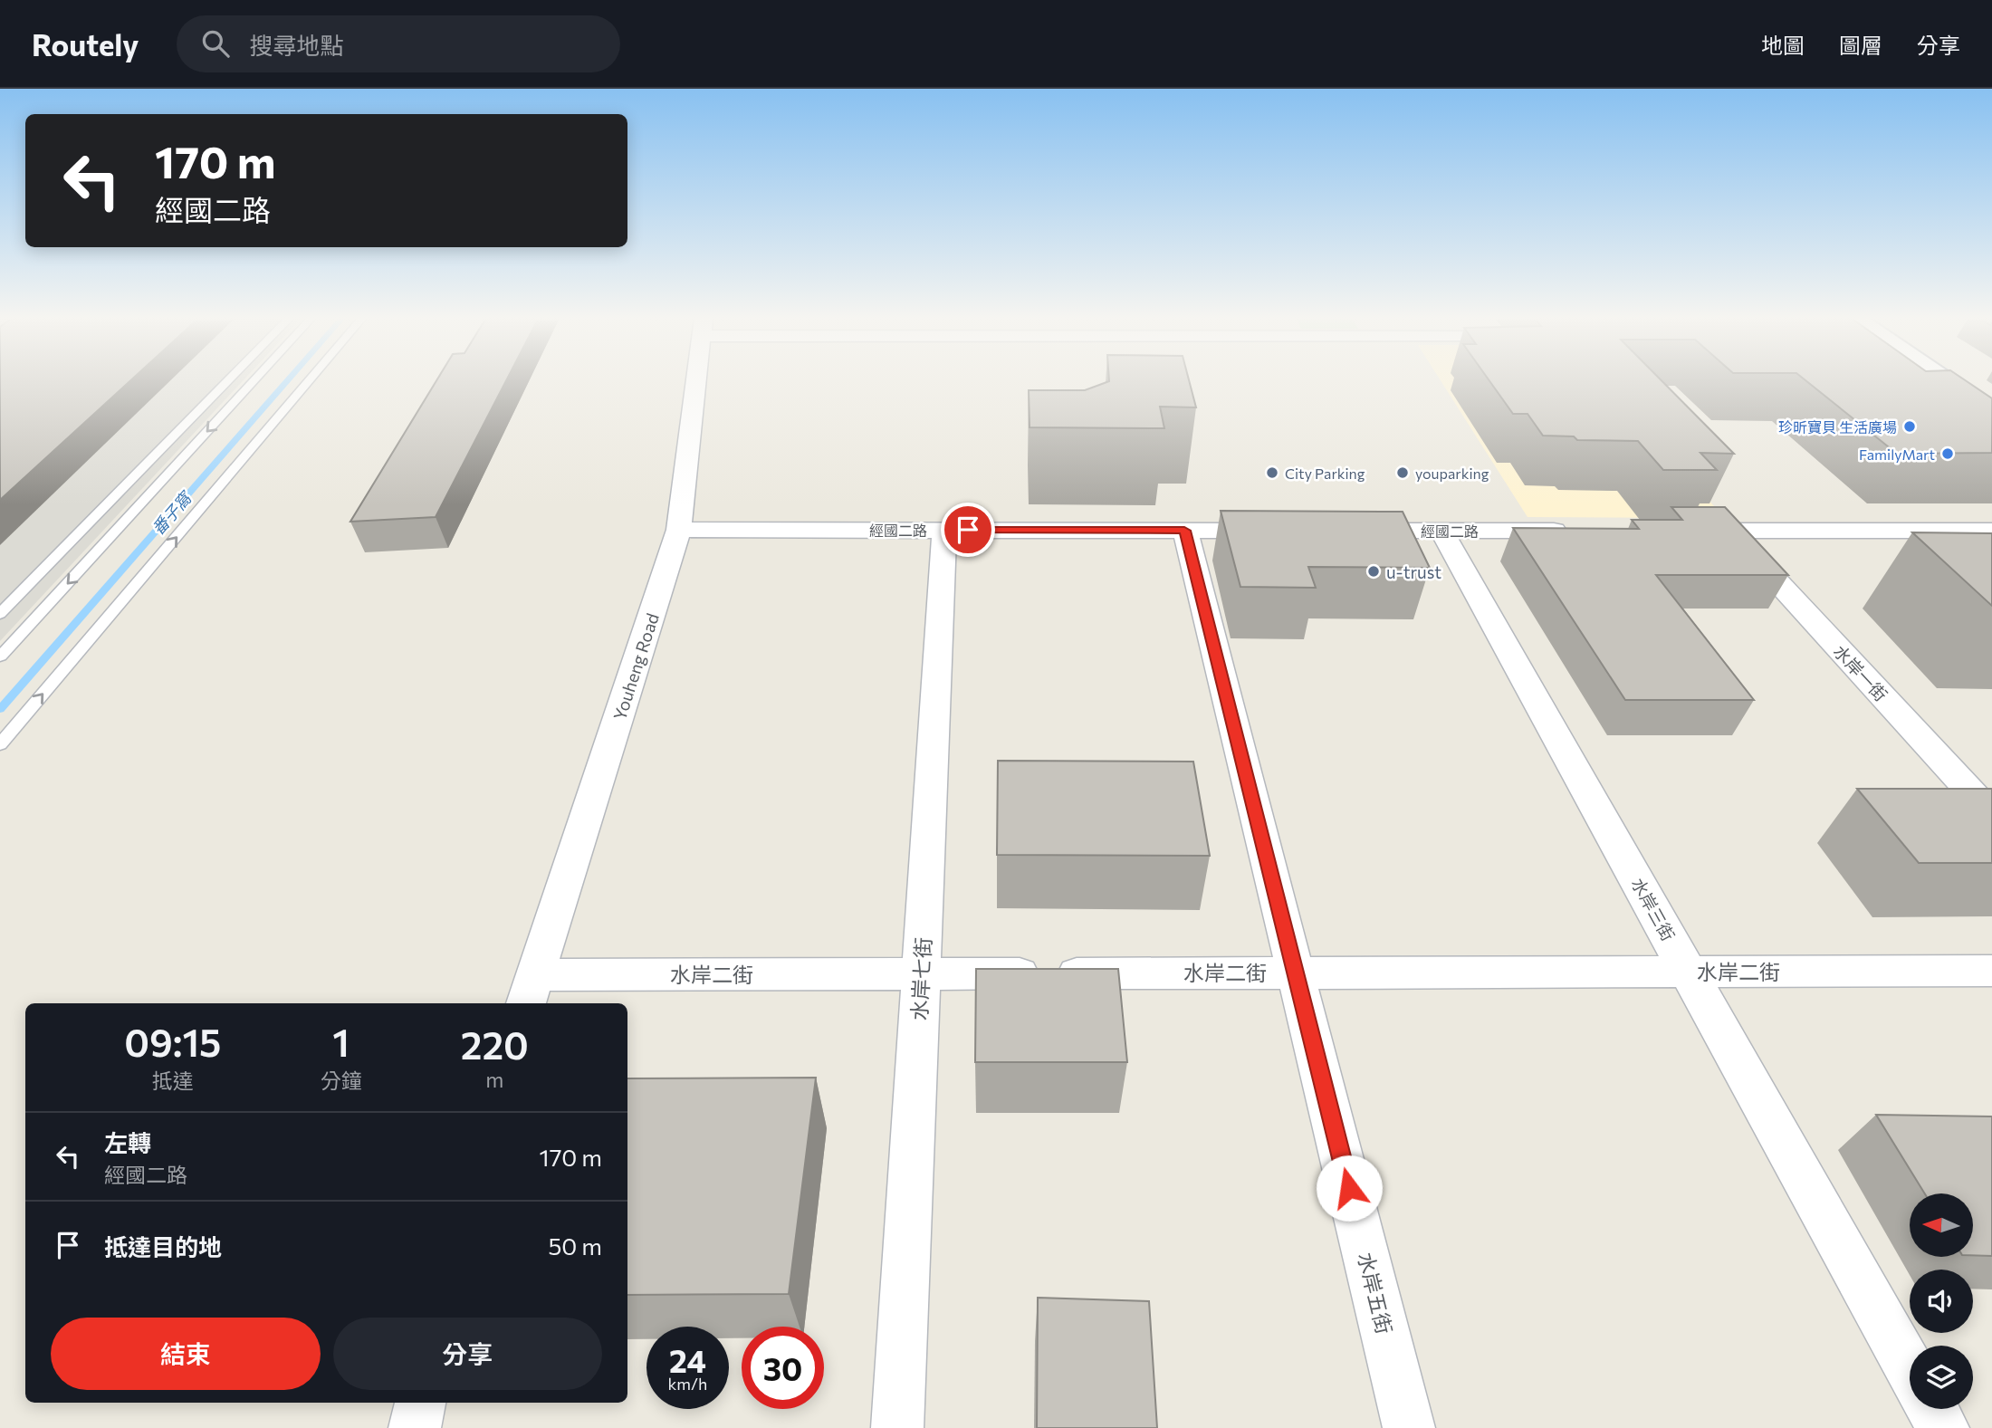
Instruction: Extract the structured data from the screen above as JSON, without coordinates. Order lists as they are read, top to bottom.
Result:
{
  "streets": {
    "street": [
      "經國二路",
      "Youheng Road",
      "水岸一街",
      "水岸三街",
      "水岸二街",
      "水岸七街",
      "水岸五街"
    ]
  },
  "crossings": [
    ["經國二路", "Youheng Road"],
    ["經國二路", "水岸三街"],
    ["經國二路", "水岸七街"],
    ["經國二路", "水岸五街"],
    ["Youheng Road", "水岸二街"],
    ["水岸三街", "水岸二街"],
    ["水岸二街", "水岸七街"],
    ["水岸二街", "水岸五街"]
  ],
  "water": ["番子窩"],
  "places": [
    "珍昕寶貝 生活廣場",
    "FamilyMart",
    "City Parking",
    "youparking",
    "u-trust"
  ],
  "north": "left",
  "page": {
    "header": "Routely",
    "search": "搜尋地點",
    "nav": ["地圖", "圖層", "分享"],
    "turn": ["170 m", "經國二路"],
    "eta": [
      "09:15",
      "抵達",
      "1",
      "分鐘",
      "220",
      "m"
    ],
    "list": [
      {
        "name": "左轉",
        "note": "經國二路",
        "value": "170 m"
      },
      {
        "name": "抵達目的地",
        "value": "50 m"
      }
    ],
    "buttons": ["結束", "分享"],
    "speed": "24 km/h",
    "limit": "30"
  }
}
